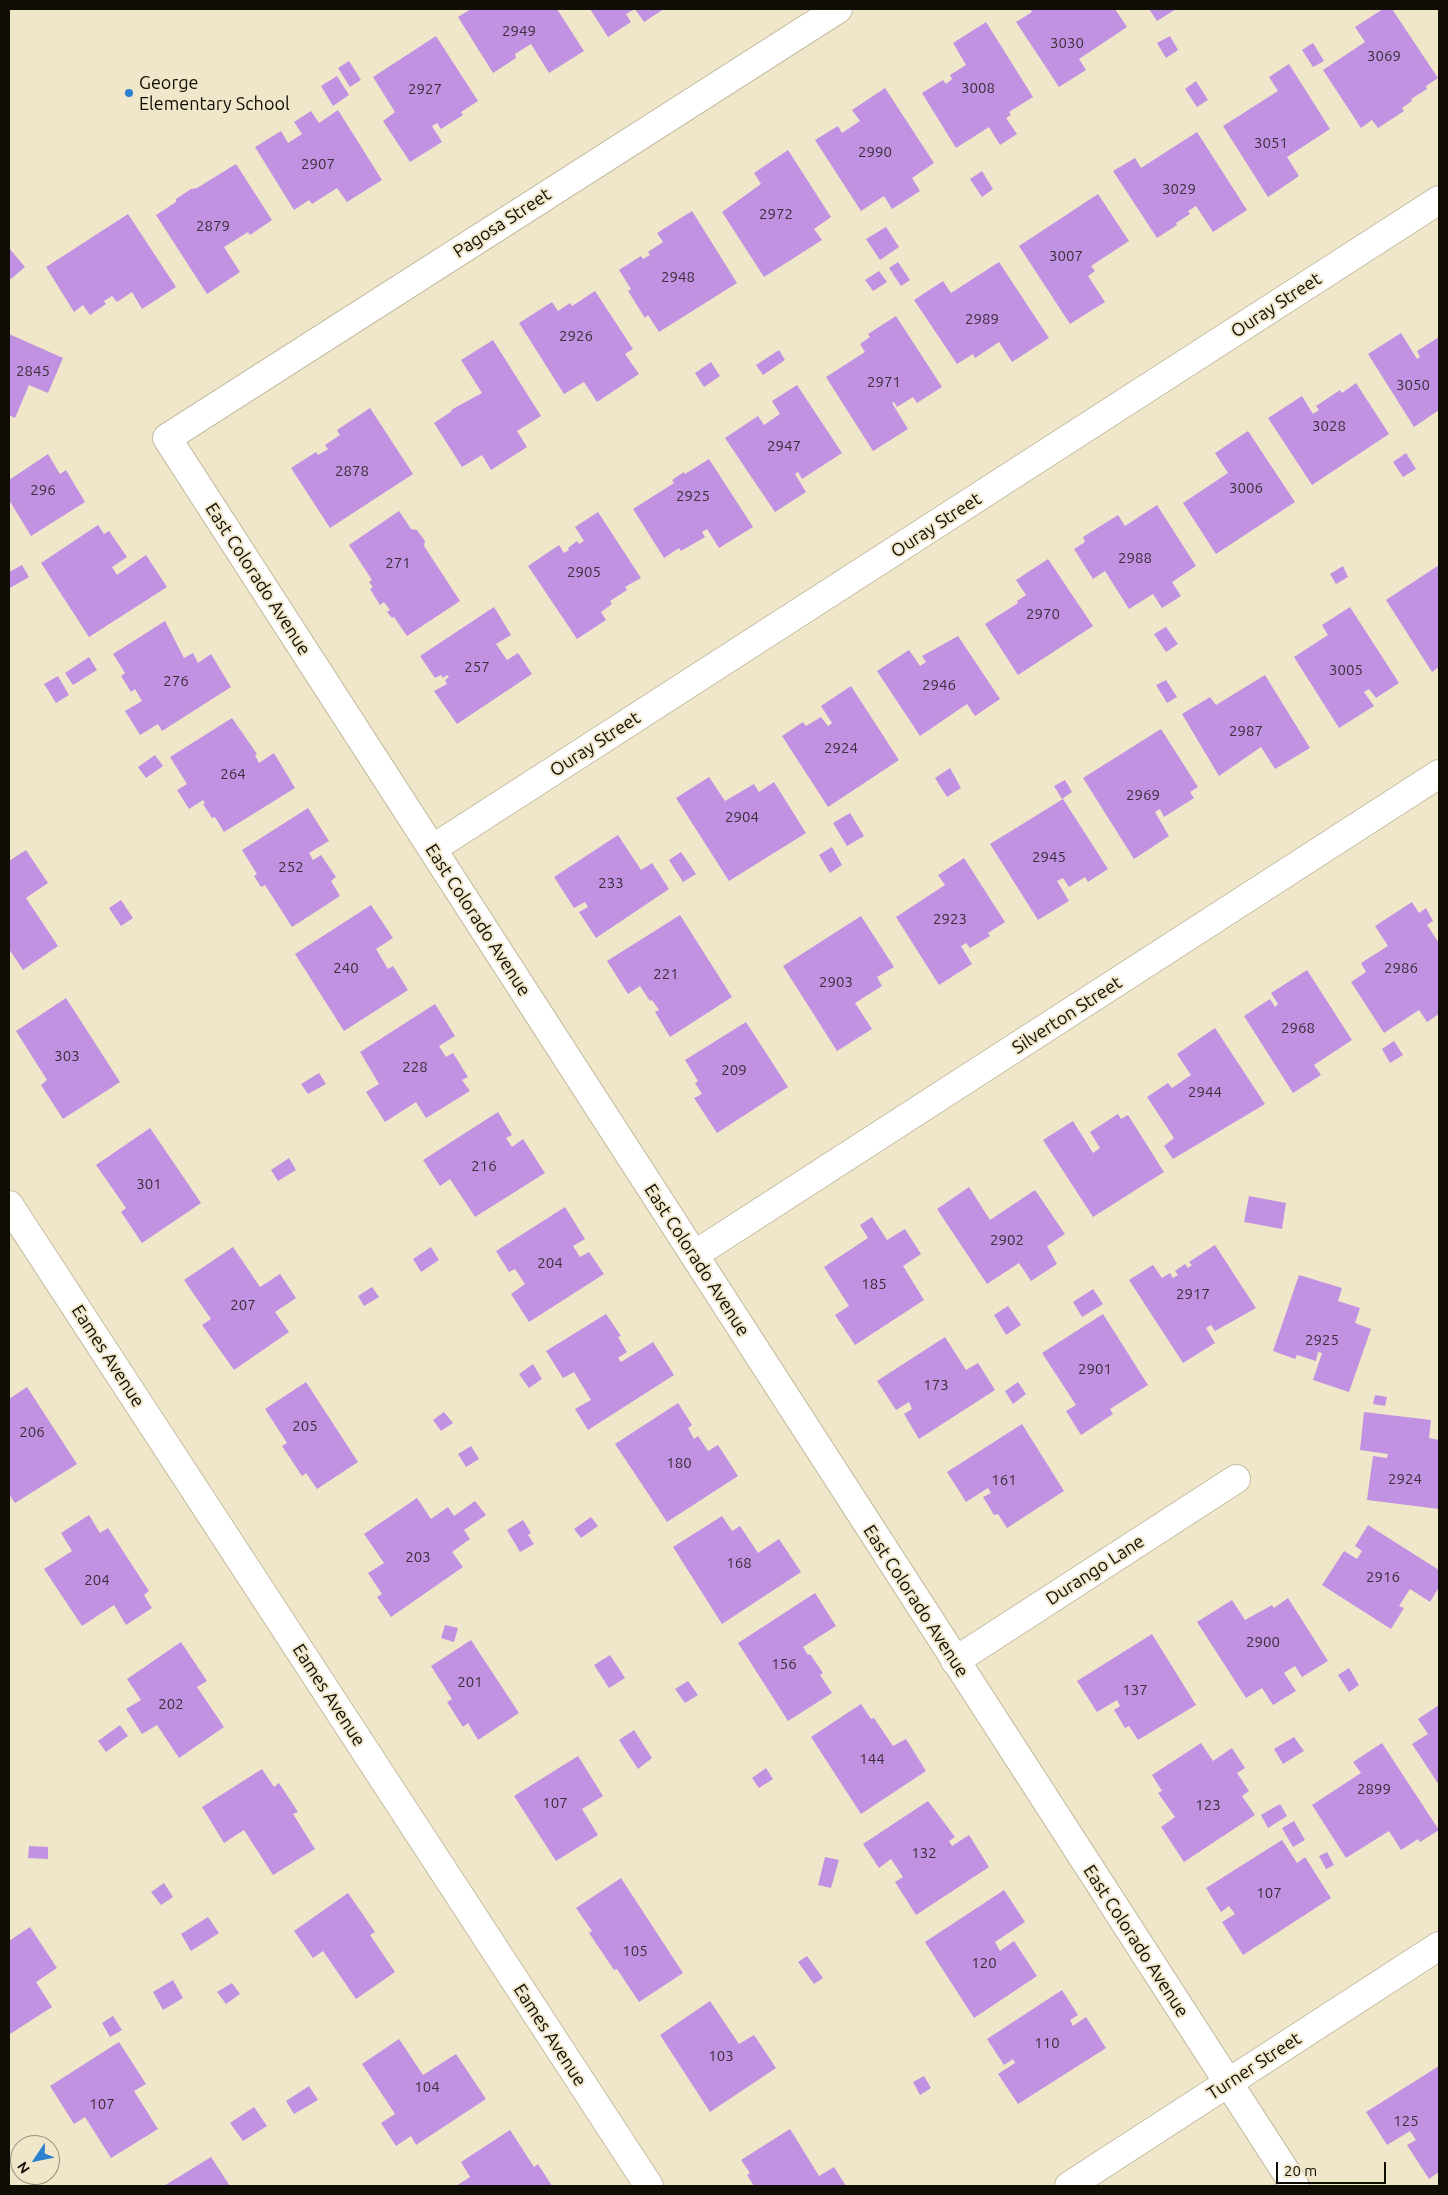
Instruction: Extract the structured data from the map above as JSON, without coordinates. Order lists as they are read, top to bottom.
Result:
{
  "streets": {
    "street": [
      "Pagosa Street",
      "Ouray Street",
      "East Colorado Avenue",
      "Silverton Street",
      "Eames Avenue",
      "Durango Lane",
      "Turner Street"
    ]
  },
  "crossings": [
    ["Pagosa Street", "East Colorado Avenue"],
    ["Ouray Street", "East Colorado Avenue"],
    ["East Colorado Avenue", "Silverton Street"],
    ["East Colorado Avenue", "Durango Lane"],
    ["East Colorado Avenue", "Turner Street"]
  ],
  "places": ["George Elementary School"],
  "house_numbers": [
    "2949",
    "3030",
    "3069",
    "3008",
    "2927",
    "3051",
    "2990",
    "2907",
    "3029",
    "2972",
    "2879",
    "3007",
    "2948",
    "2989",
    "2926",
    "2845",
    "2971",
    "3050",
    "3028",
    "2947",
    "2878",
    "3006",
    "296",
    "2925",
    "2988",
    "271",
    "2905",
    "2970",
    "257",
    "3005",
    "276",
    "2946",
    "2987",
    "2924",
    "264",
    "2969",
    "2904",
    "2945",
    "252",
    "233",
    "2923",
    "240",
    "2986",
    "221",
    "2903",
    "2968",
    "303",
    "228",
    "209",
    "2944",
    "216",
    "301",
    "2902",
    "204",
    "185",
    "2917",
    "207",
    "2925",
    "2901",
    "173",
    "205",
    "206",
    "180",
    "2924",
    "161",
    "203",
    "168",
    "2916",
    "204",
    "2900",
    "156",
    "201",
    "137",
    "202",
    "144",
    "2899",
    "107",
    "123",
    "132",
    "107",
    "105",
    "120",
    "110",
    "103",
    "104",
    "107",
    "125"
  ],
  "scale_bar": "20 m",
  "north": "bottom left"
}
